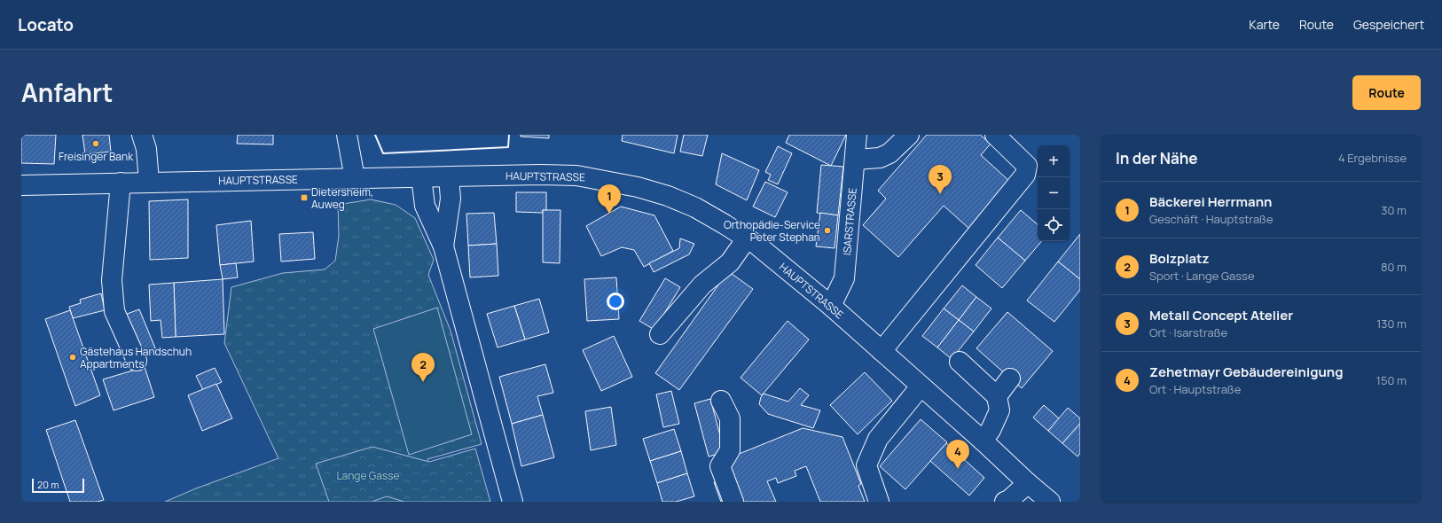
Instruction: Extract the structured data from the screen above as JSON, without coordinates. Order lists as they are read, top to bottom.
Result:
{
  "streets": {
    "main road": ["HAUPTSTRASSE", "ISARSTRASSE"]
  },
  "crossings": [
    ["HAUPTSTRASSE", "ISARSTRASSE"]
  ],
  "parks": ["Lange Gasse"],
  "places": {
    "other": ["Freisinger Bank", "Orthopädie-Service Peter Stephan", "Gästehaus Handschuh Appartments"],
    "transit": ["Dietersheim, Auweg"]
  },
  "scale_bar": "20 m",
  "page": {
    "header": "Locato",
    "nav": ["Karte", "Route", "Gespeichert"],
    "title": "Anfahrt",
    "buttons": "Route",
    "heading": ["In der Nähe", "4 Ergebnisse"],
    "map_buttons": ["+", "−"],
    "pins": [
      "3",
      "1",
      "2",
      "4"
    ],
    "list": [
      {
        "mark": "1",
        "name": "Bäckerei Herrmann",
        "note": "Geschäft · Hauptstraße",
        "value": "30 m"
      },
      {
        "mark": "2",
        "name": "Bolzplatz",
        "note": "Sport · Lange Gasse",
        "value": "80 m"
      },
      {
        "mark": "3",
        "name": "Metall Concept Atelier",
        "note": "Ort · Isarstraße",
        "value": "130 m"
      },
      {
        "mark": "4",
        "name": "Zehetmayr Gebäudereinigung",
        "note": "Ort · Hauptstraße",
        "value": "150 m"
      }
    ],
    "scale": "20 m"
  }
}
